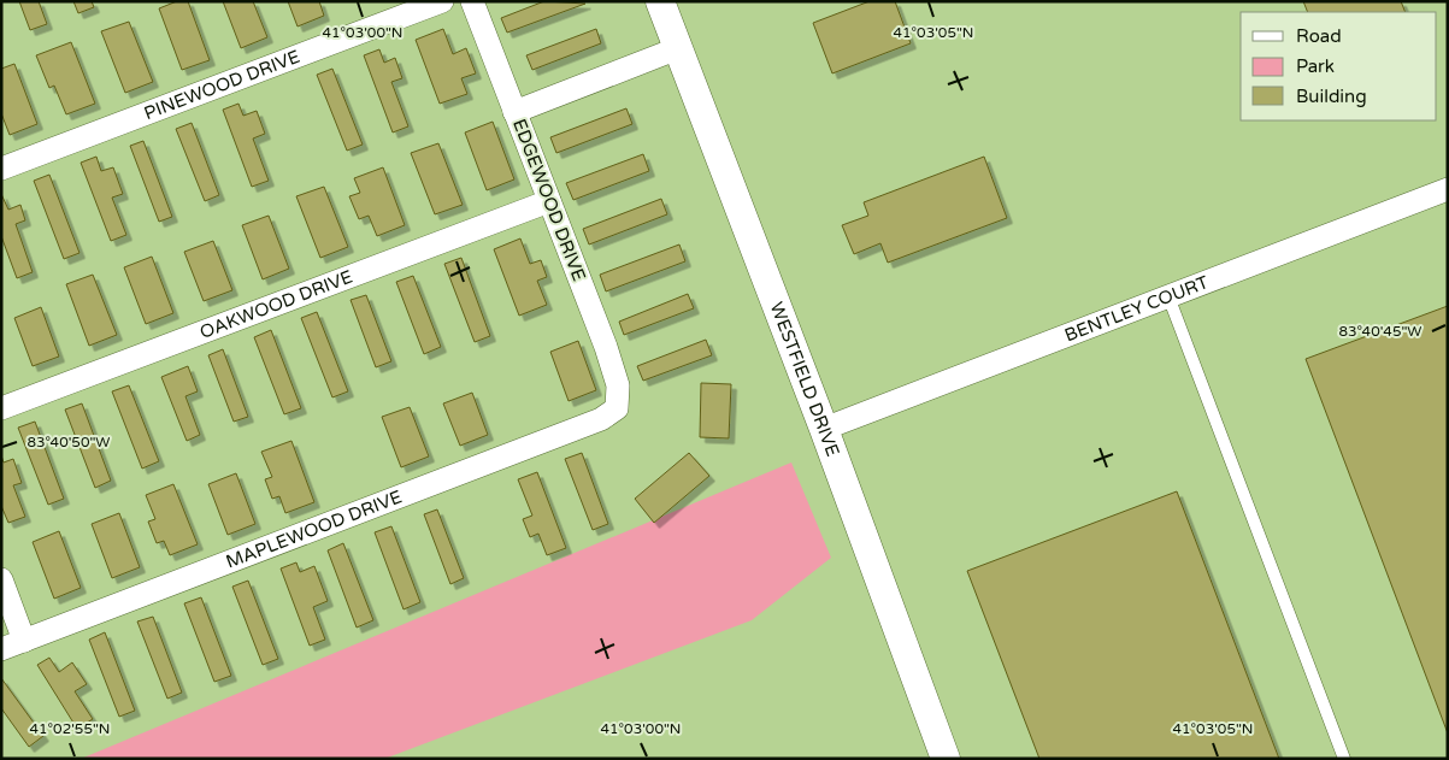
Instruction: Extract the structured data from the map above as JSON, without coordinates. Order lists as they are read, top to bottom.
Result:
{
  "streets": {
    "street": [
      "PINEWOOD DRIVE",
      "EDGEWOOD DRIVE",
      "OAKWOOD DRIVE",
      "BENTLEY COURT",
      "WESTFIELD DRIVE",
      "MAPLEWOOD DRIVE"
    ]
  },
  "crossings": [
    ["EDGEWOOD DRIVE", "OAKWOOD DRIVE"],
    ["EDGEWOOD DRIVE", "MAPLEWOOD DRIVE"],
    ["BENTLEY COURT", "WESTFIELD DRIVE"]
  ],
  "legend": ["Road", "Park", "Building"],
  "coordinates": [
    "41°03'00\"N",
    "41°03'05\"N",
    "83°40'45\"W",
    "83°40'50\"W",
    "41°02'55\"N"
  ]
}
